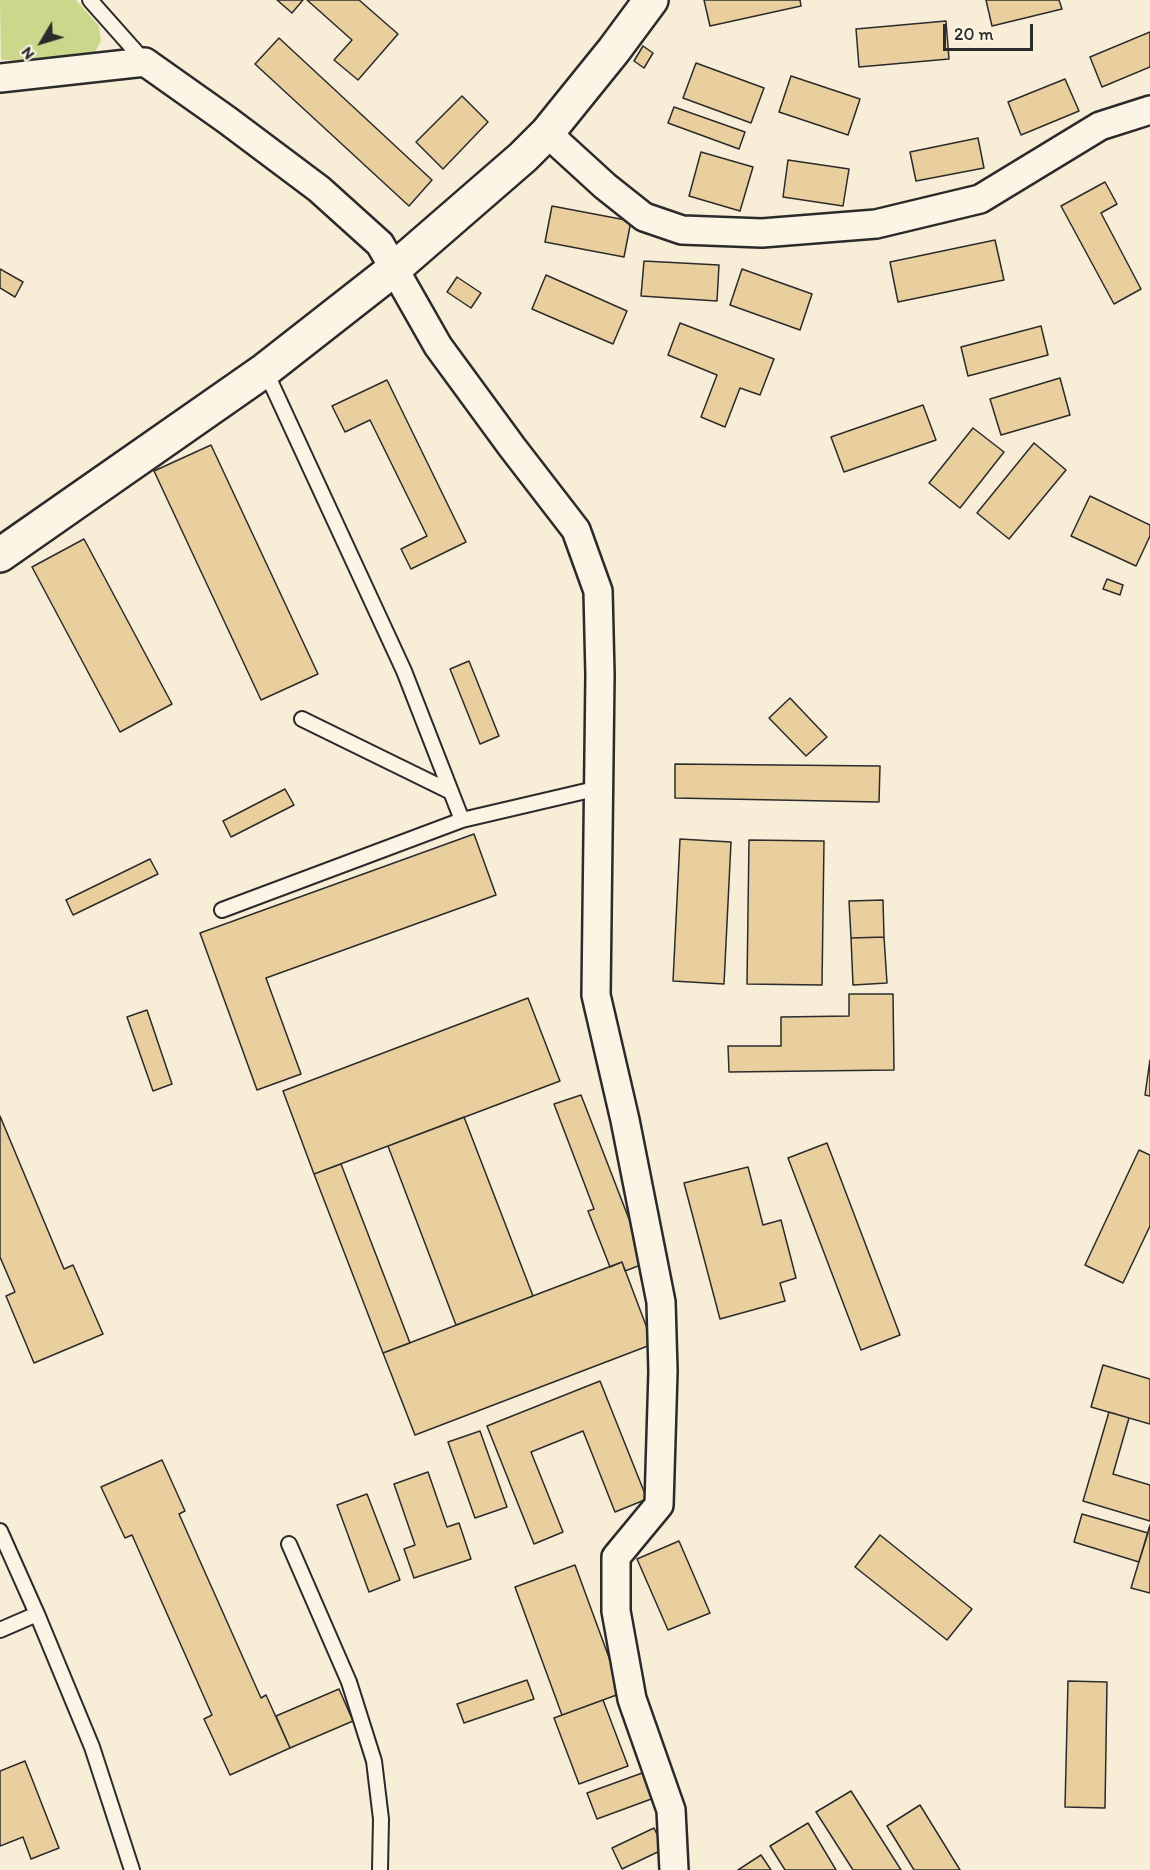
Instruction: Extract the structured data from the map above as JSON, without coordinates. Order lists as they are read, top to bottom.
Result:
{
  "scale_bar": "20 m",
  "north": "bottom left"
}
